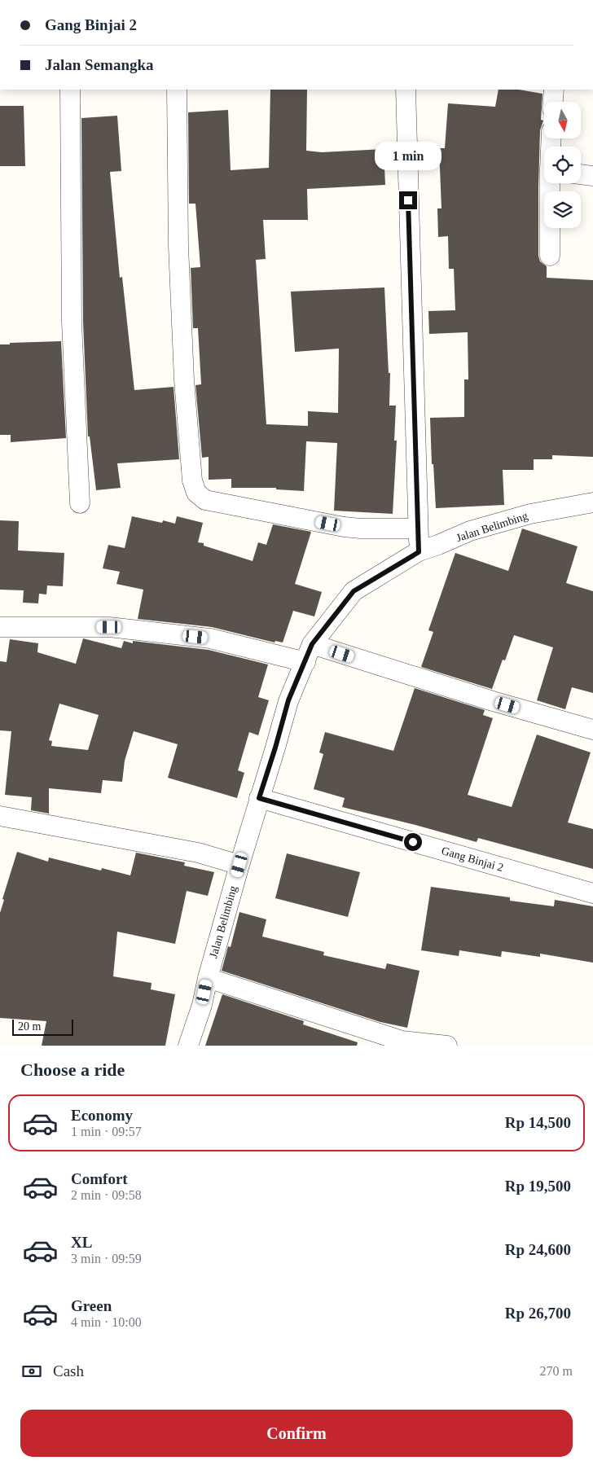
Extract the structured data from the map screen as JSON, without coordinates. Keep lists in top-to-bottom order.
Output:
{
  "streets": {
    "street": ["Jalan Belimbing", "Gang Binjai 2"]
  },
  "crossings": [
    ["Jalan Belimbing", "Gang Binjai 2"]
  ],
  "scale_bar": "20 m",
  "north": "bottom",
  "page": {
    "banner": ["Gang Binjai 2", "Jalan Semangka"],
    "bubble": "1 min",
    "scale": "20 m",
    "heading": "Choose a ride",
    "list": [
      {
        "name": "Economy",
        "note": "1 min · 09:57",
        "value": "Rp 14,500"
      },
      {
        "name": "Comfort",
        "note": "2 min · 09:58",
        "value": "Rp 19,500"
      },
      {
        "name": "XL",
        "note": "3 min · 09:59",
        "value": "Rp 24,600"
      },
      {
        "name": "Green",
        "note": "4 min · 10:00",
        "value": "Rp 26,700"
      }
    ],
    "pay": ["Cash", "270 m"],
    "buttons": "Confirm"
  }
}
